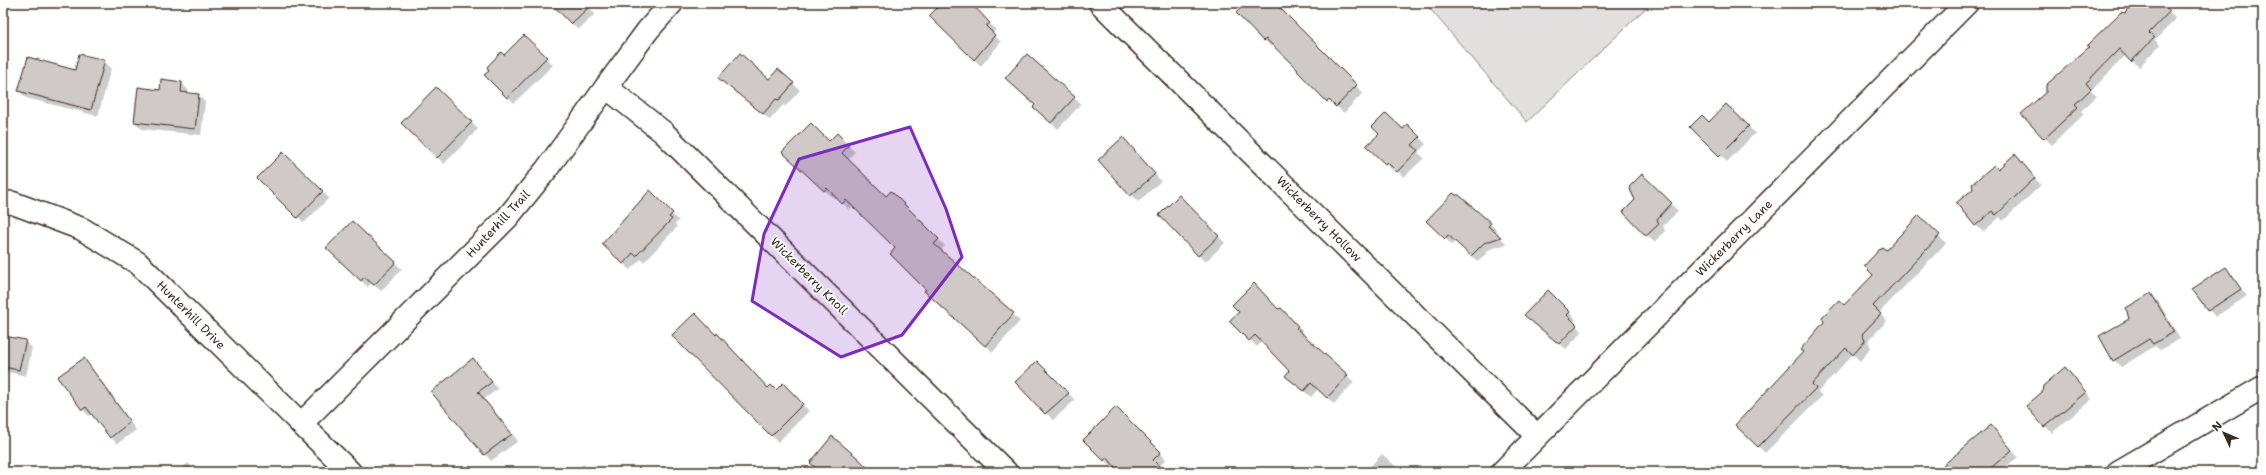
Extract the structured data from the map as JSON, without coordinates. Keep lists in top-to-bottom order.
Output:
{
  "streets": {
    "street": [
      "Wickerberry Hollow",
      "Hunterhill Trail",
      "Wickerberry Lane",
      "Wickerberry Knoll",
      "Hunterhill Drive"
    ]
  },
  "crossings": [
    ["Wickerberry Hollow", "Wickerberry Lane"],
    ["Hunterhill Trail", "Wickerberry Knoll"],
    ["Hunterhill Trail", "Hunterhill Drive"]
  ],
  "north": "top left"
}
